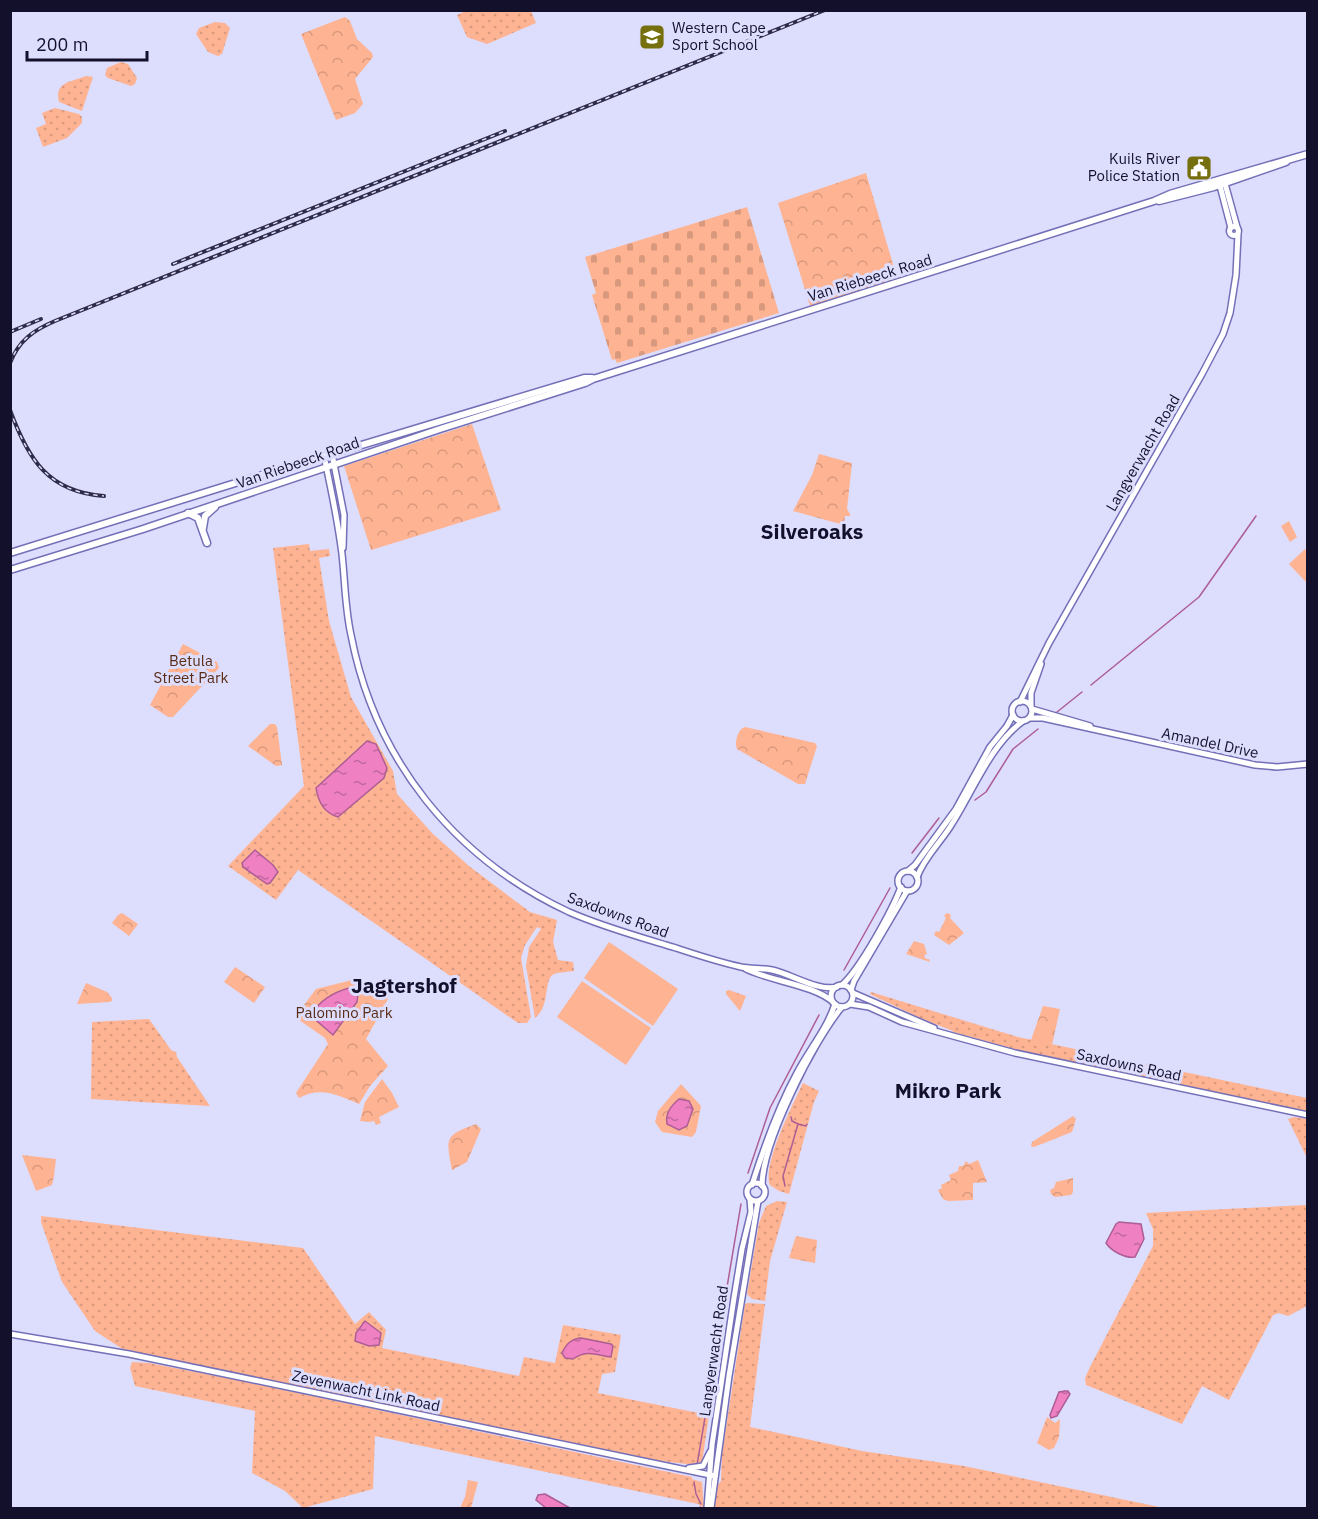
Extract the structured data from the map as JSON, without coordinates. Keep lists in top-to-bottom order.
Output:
{
  "streets": {
    "main road": ["Van Riebeeck Road"],
    "street": [
      "Langverwacht Road",
      "Amandel Drive",
      "Saxdowns Road",
      "Zevenwacht Link Road"
    ]
  },
  "crossings": [
    ["Van Riebeeck Road", "Langverwacht Road"],
    ["Van Riebeeck Road", "Saxdowns Road"],
    ["Langverwacht Road", "Amandel Drive"],
    ["Langverwacht Road", "Zevenwacht Link Road"]
  ],
  "districts": ["Silveroaks", "Jagtershof", "Mikro Park"],
  "parks": ["Betula Street Park", "Palomino Park"],
  "places": {
    "school or university": ["Western Cape Sport School"],
    "public building": ["Kuils River Police Station"]
  },
  "scale_bar": "200 m"
}
